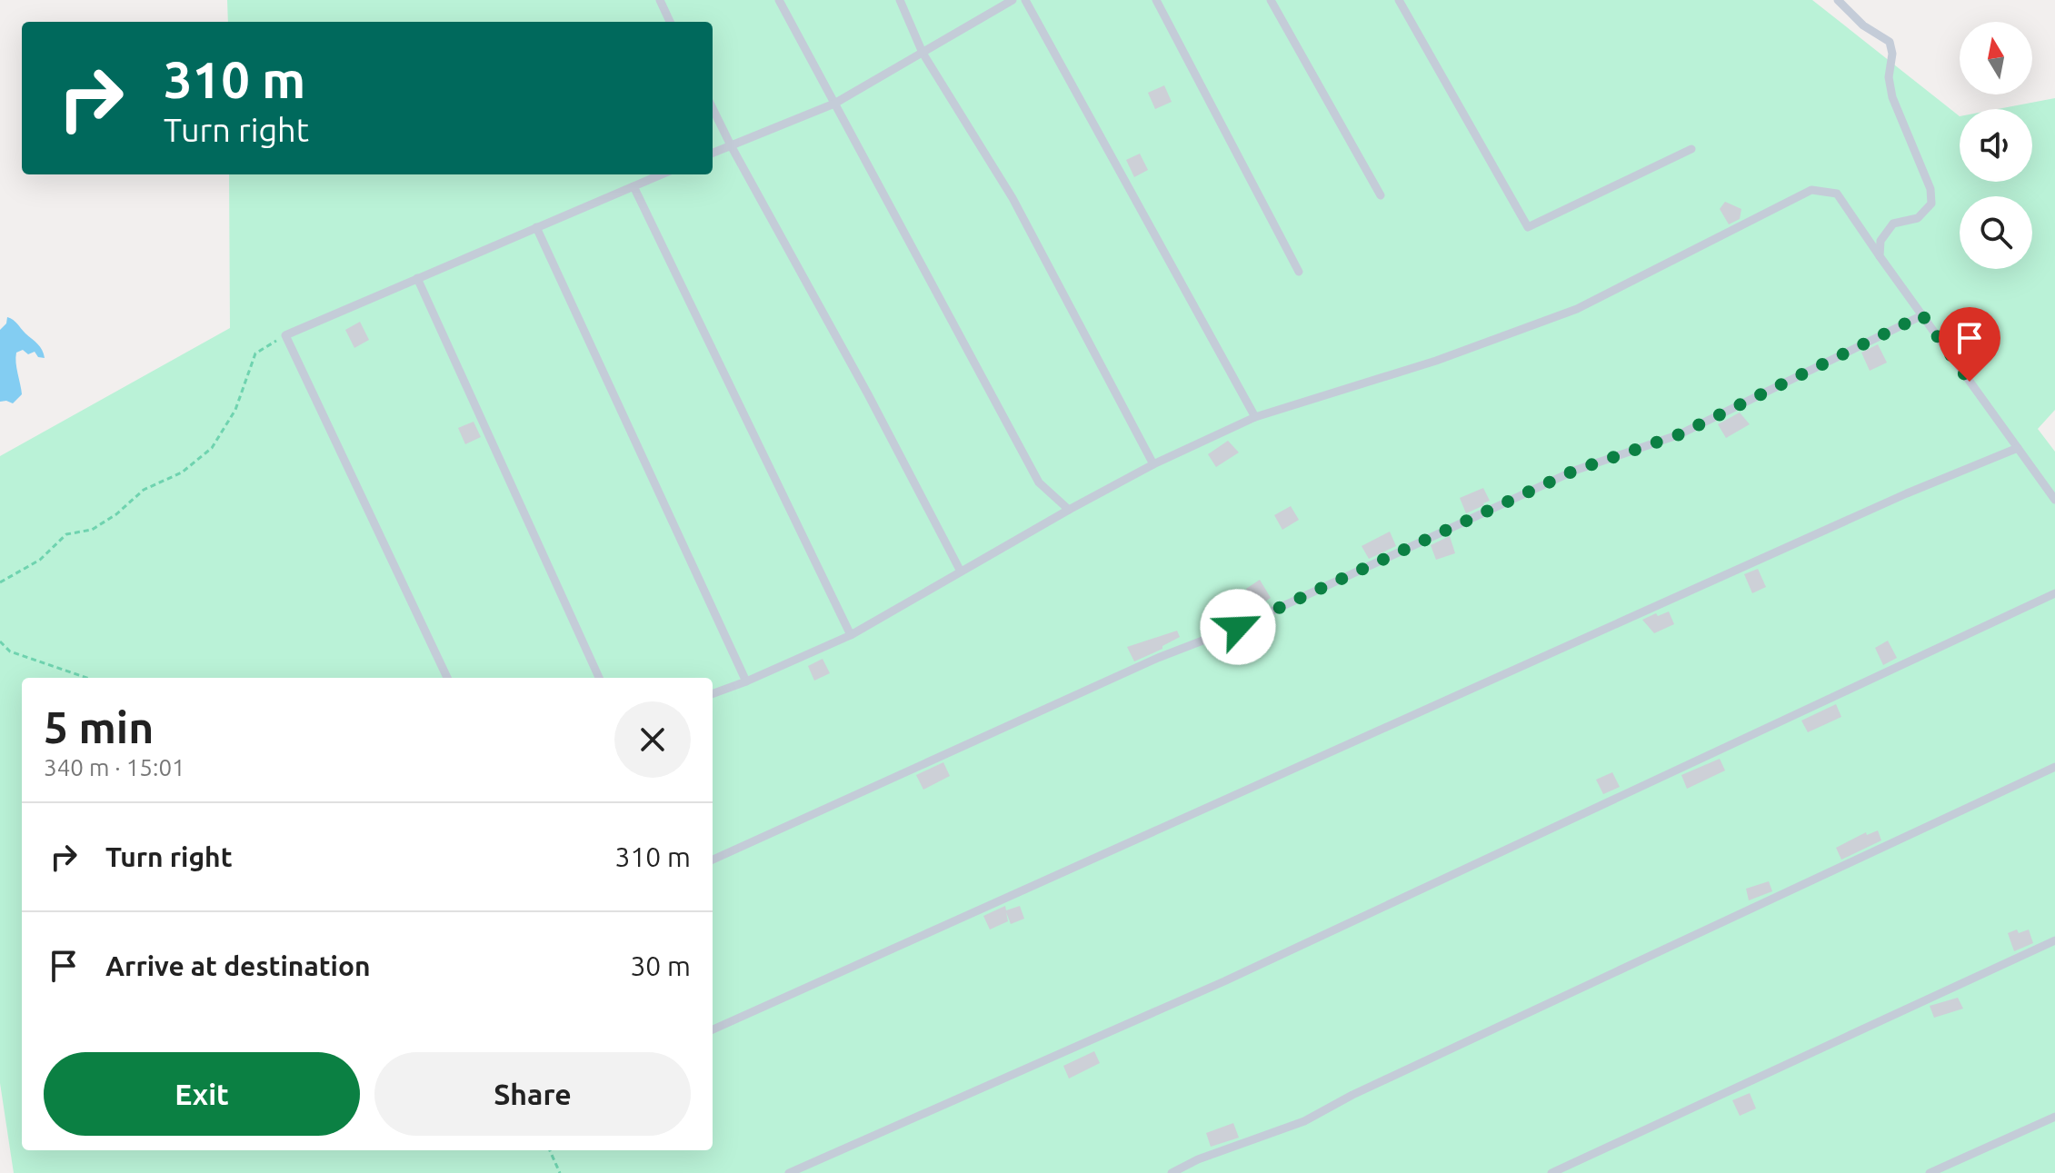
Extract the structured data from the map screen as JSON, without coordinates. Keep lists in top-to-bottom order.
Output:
{
  "north": "top",
  "page": {
    "turn": ["310 m", "Turn right"],
    "heading": ["5 min", "340 m · 15:01"],
    "list": [
      {
        "name": "Turn right",
        "value": "310 m"
      },
      {
        "name": "Arrive at destination",
        "value": "30 m"
      }
    ],
    "buttons": ["Exit", "Share"]
  }
}
